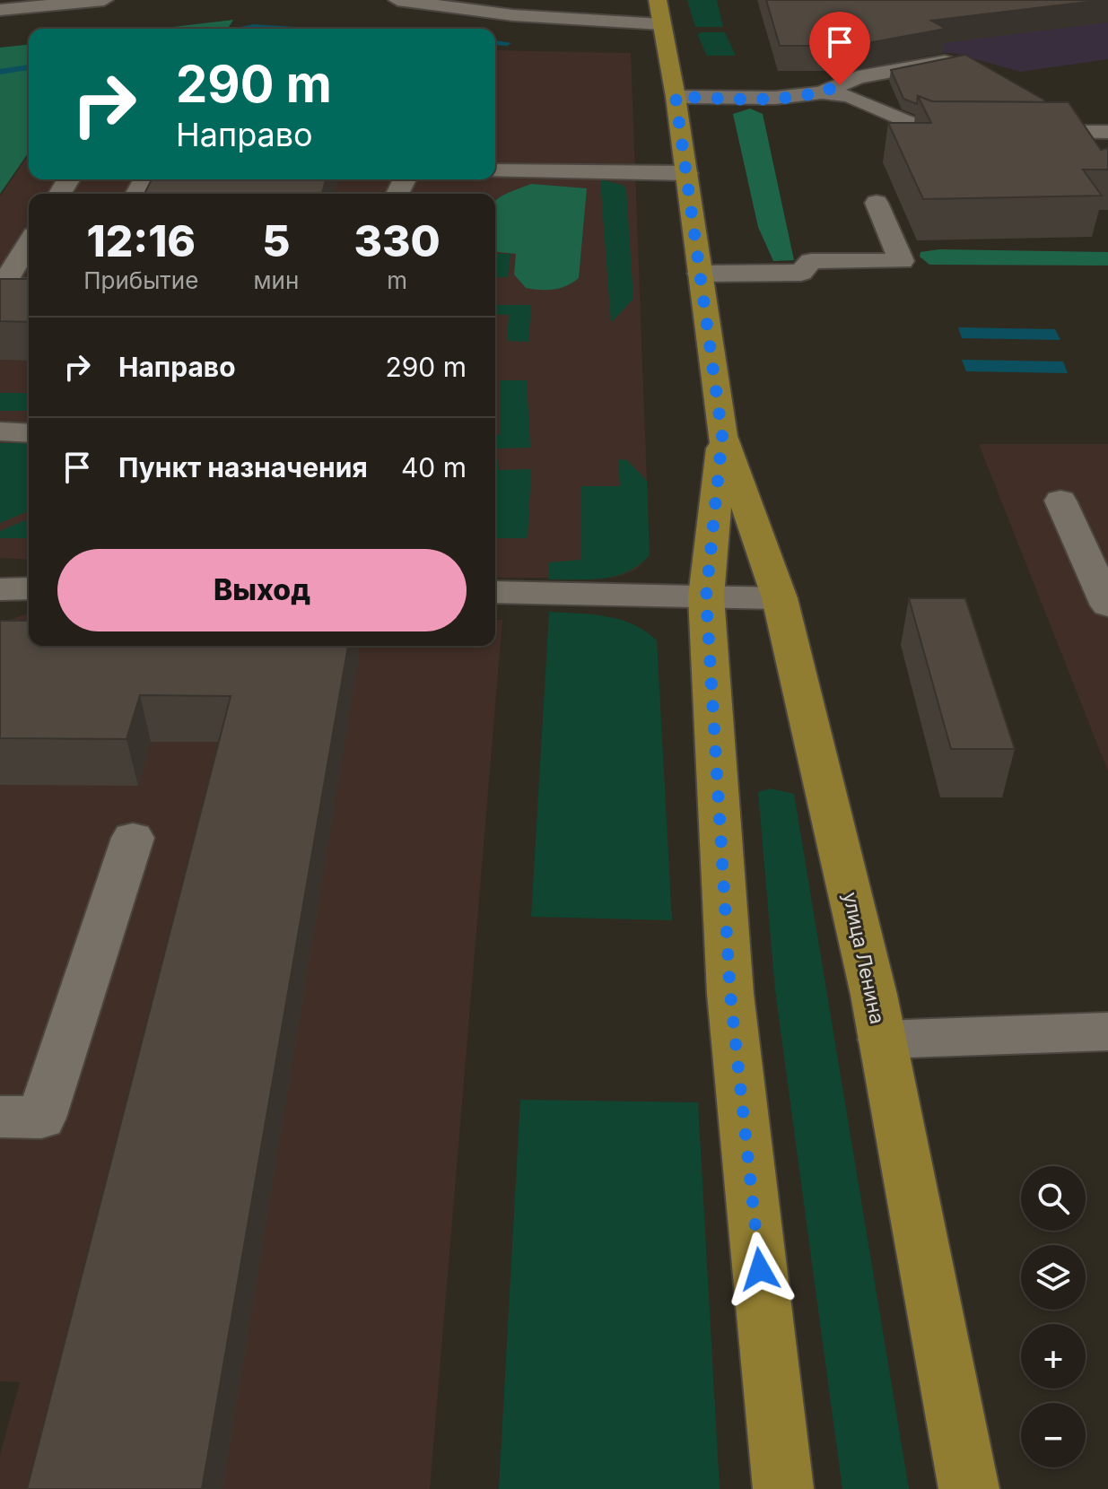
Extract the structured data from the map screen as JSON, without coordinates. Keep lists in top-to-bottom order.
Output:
{
  "streets": {
    "main road": ["улица Ленина"]
  },
  "page": {
    "turn": ["290 m", "Направо"],
    "eta": [
      "12:16",
      "Прибытие",
      "5",
      "мин",
      "330",
      "m"
    ],
    "list": [
      {
        "name": "Направо",
        "value": "290 m"
      },
      {
        "name": "Пункт назначения",
        "value": "40 m"
      }
    ],
    "buttons": "Выход",
    "map_buttons": ["+", "−"]
  }
}
